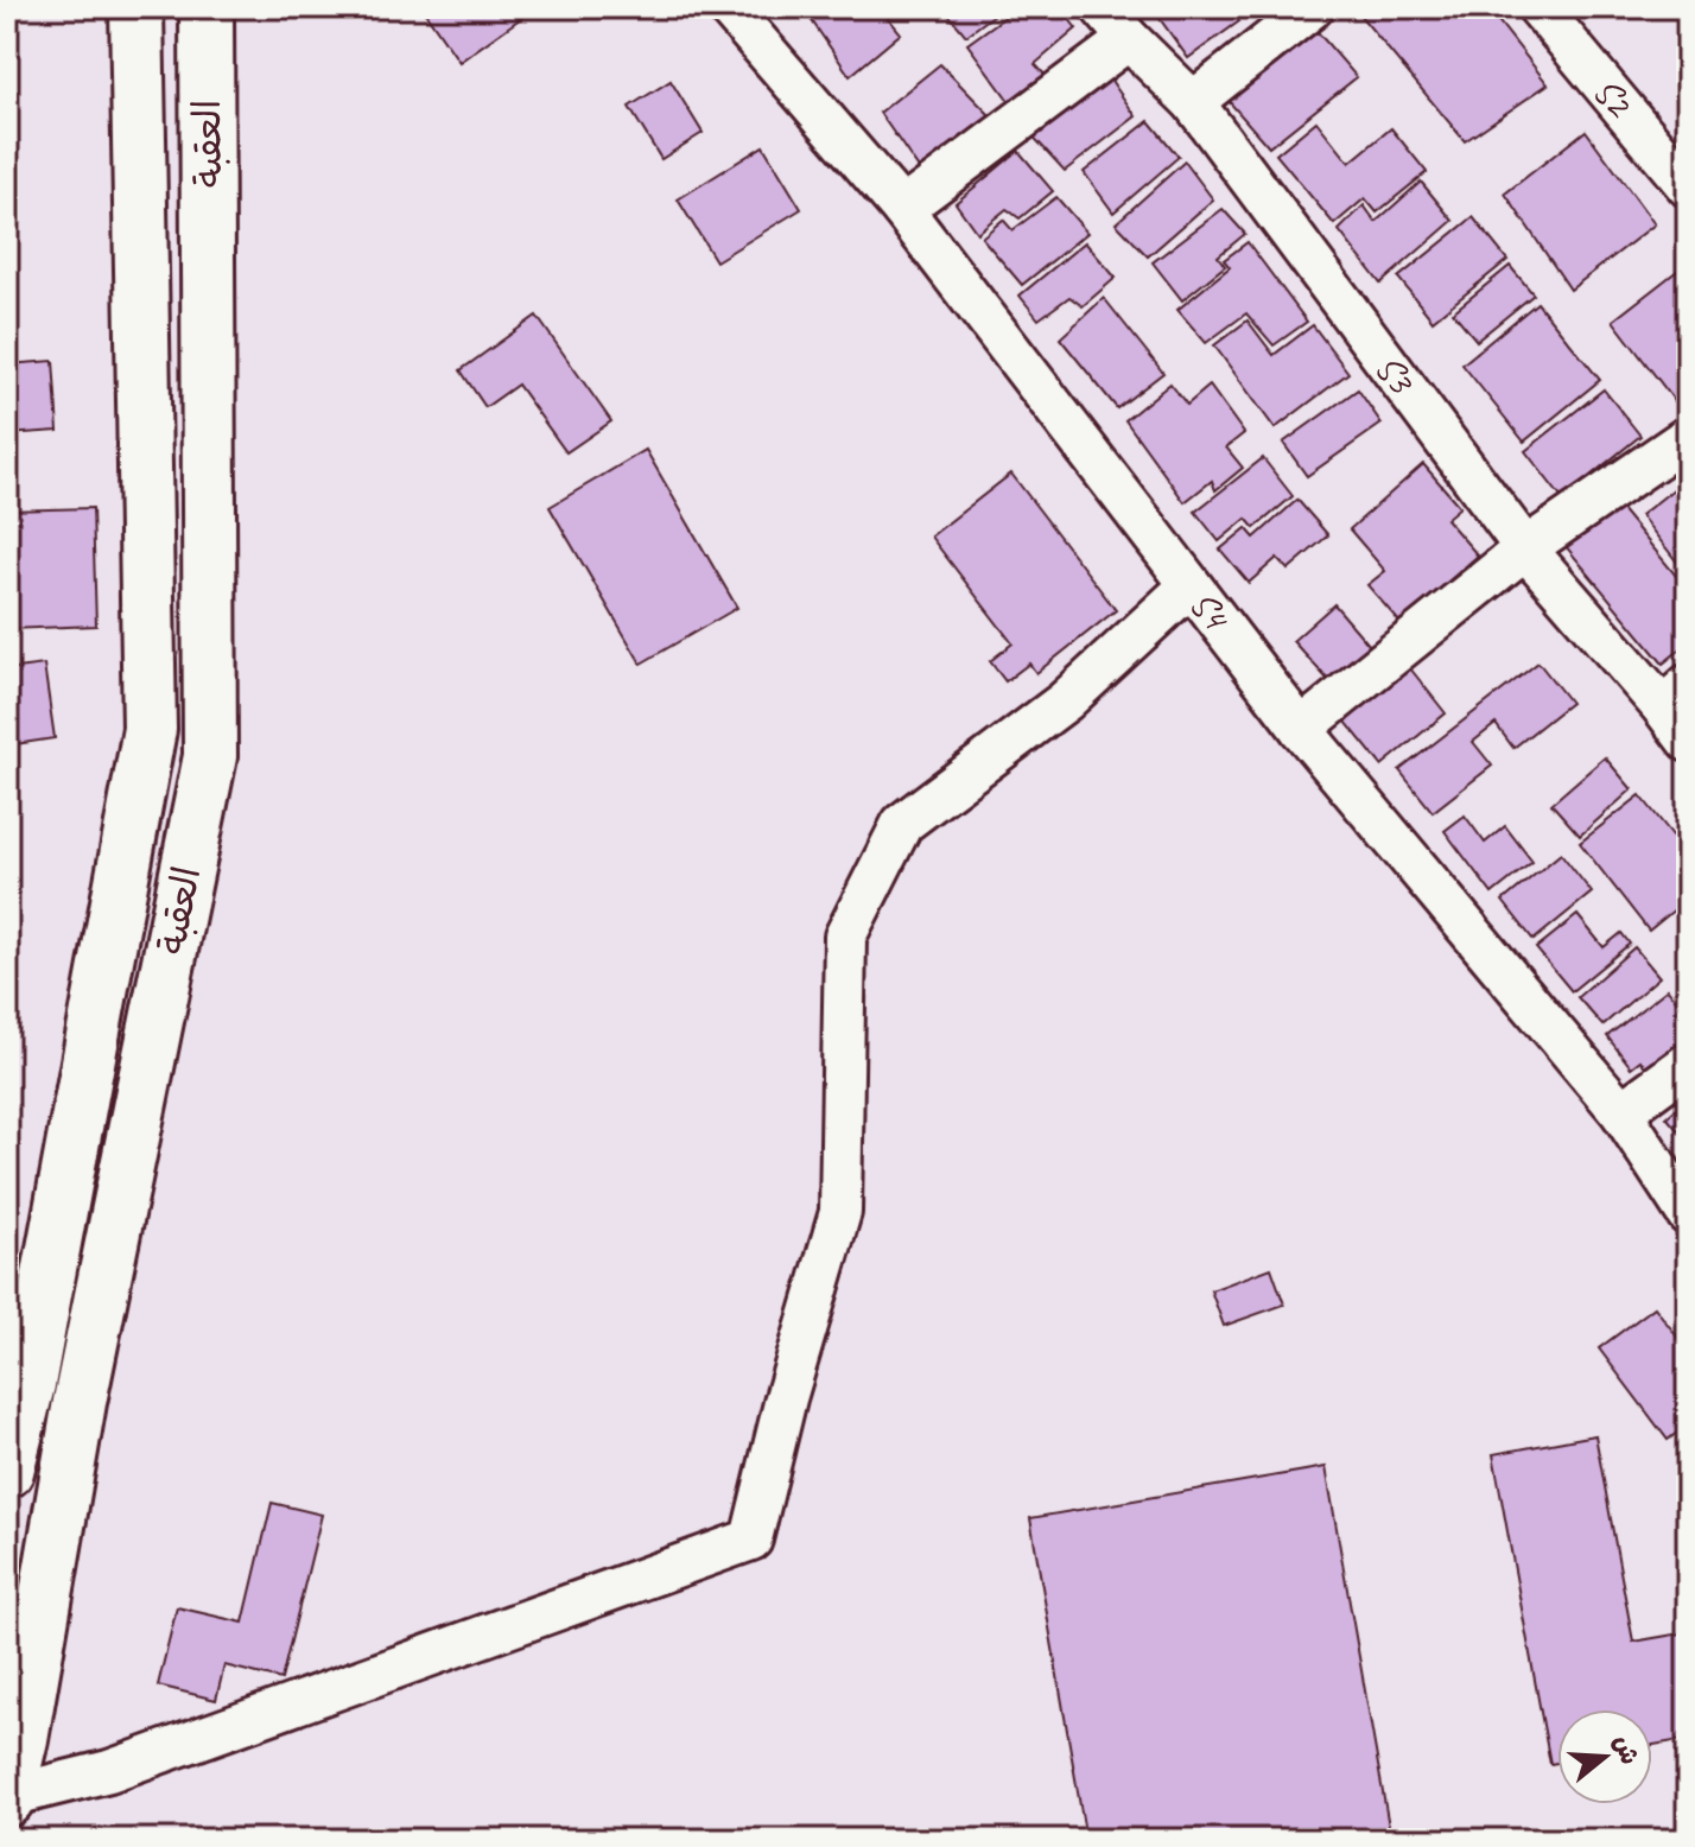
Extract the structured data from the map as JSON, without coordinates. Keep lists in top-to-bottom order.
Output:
{
  "streets": {
    "main road": ["العقبة"],
    "street": ["S2", "S3", "S4"]
  },
  "north": "right"
}
